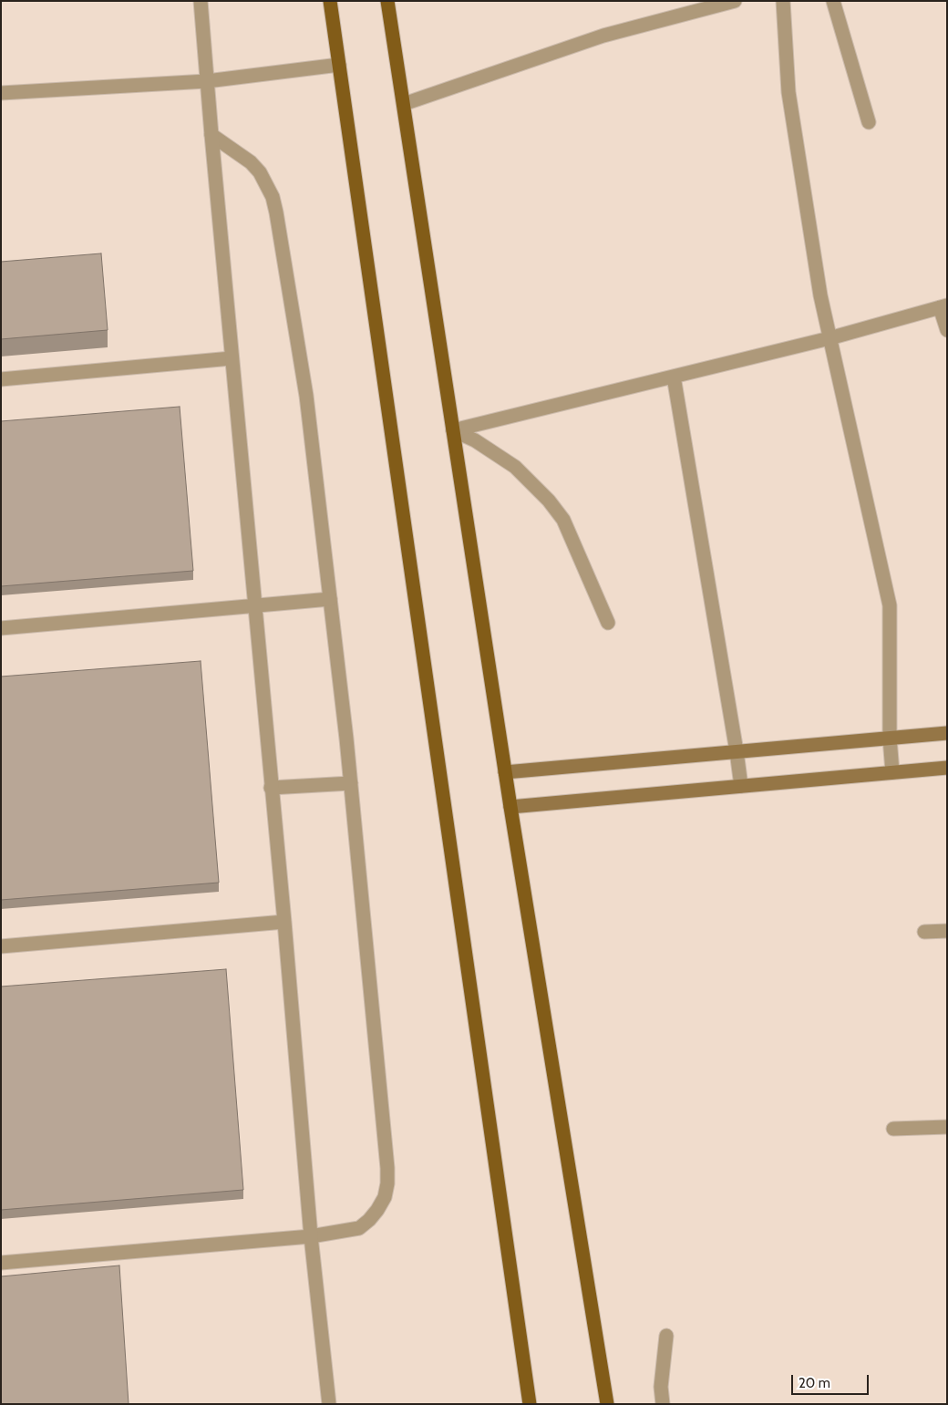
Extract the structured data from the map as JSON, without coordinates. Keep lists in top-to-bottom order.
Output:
{
  "scale_bar": "20 m"
}
